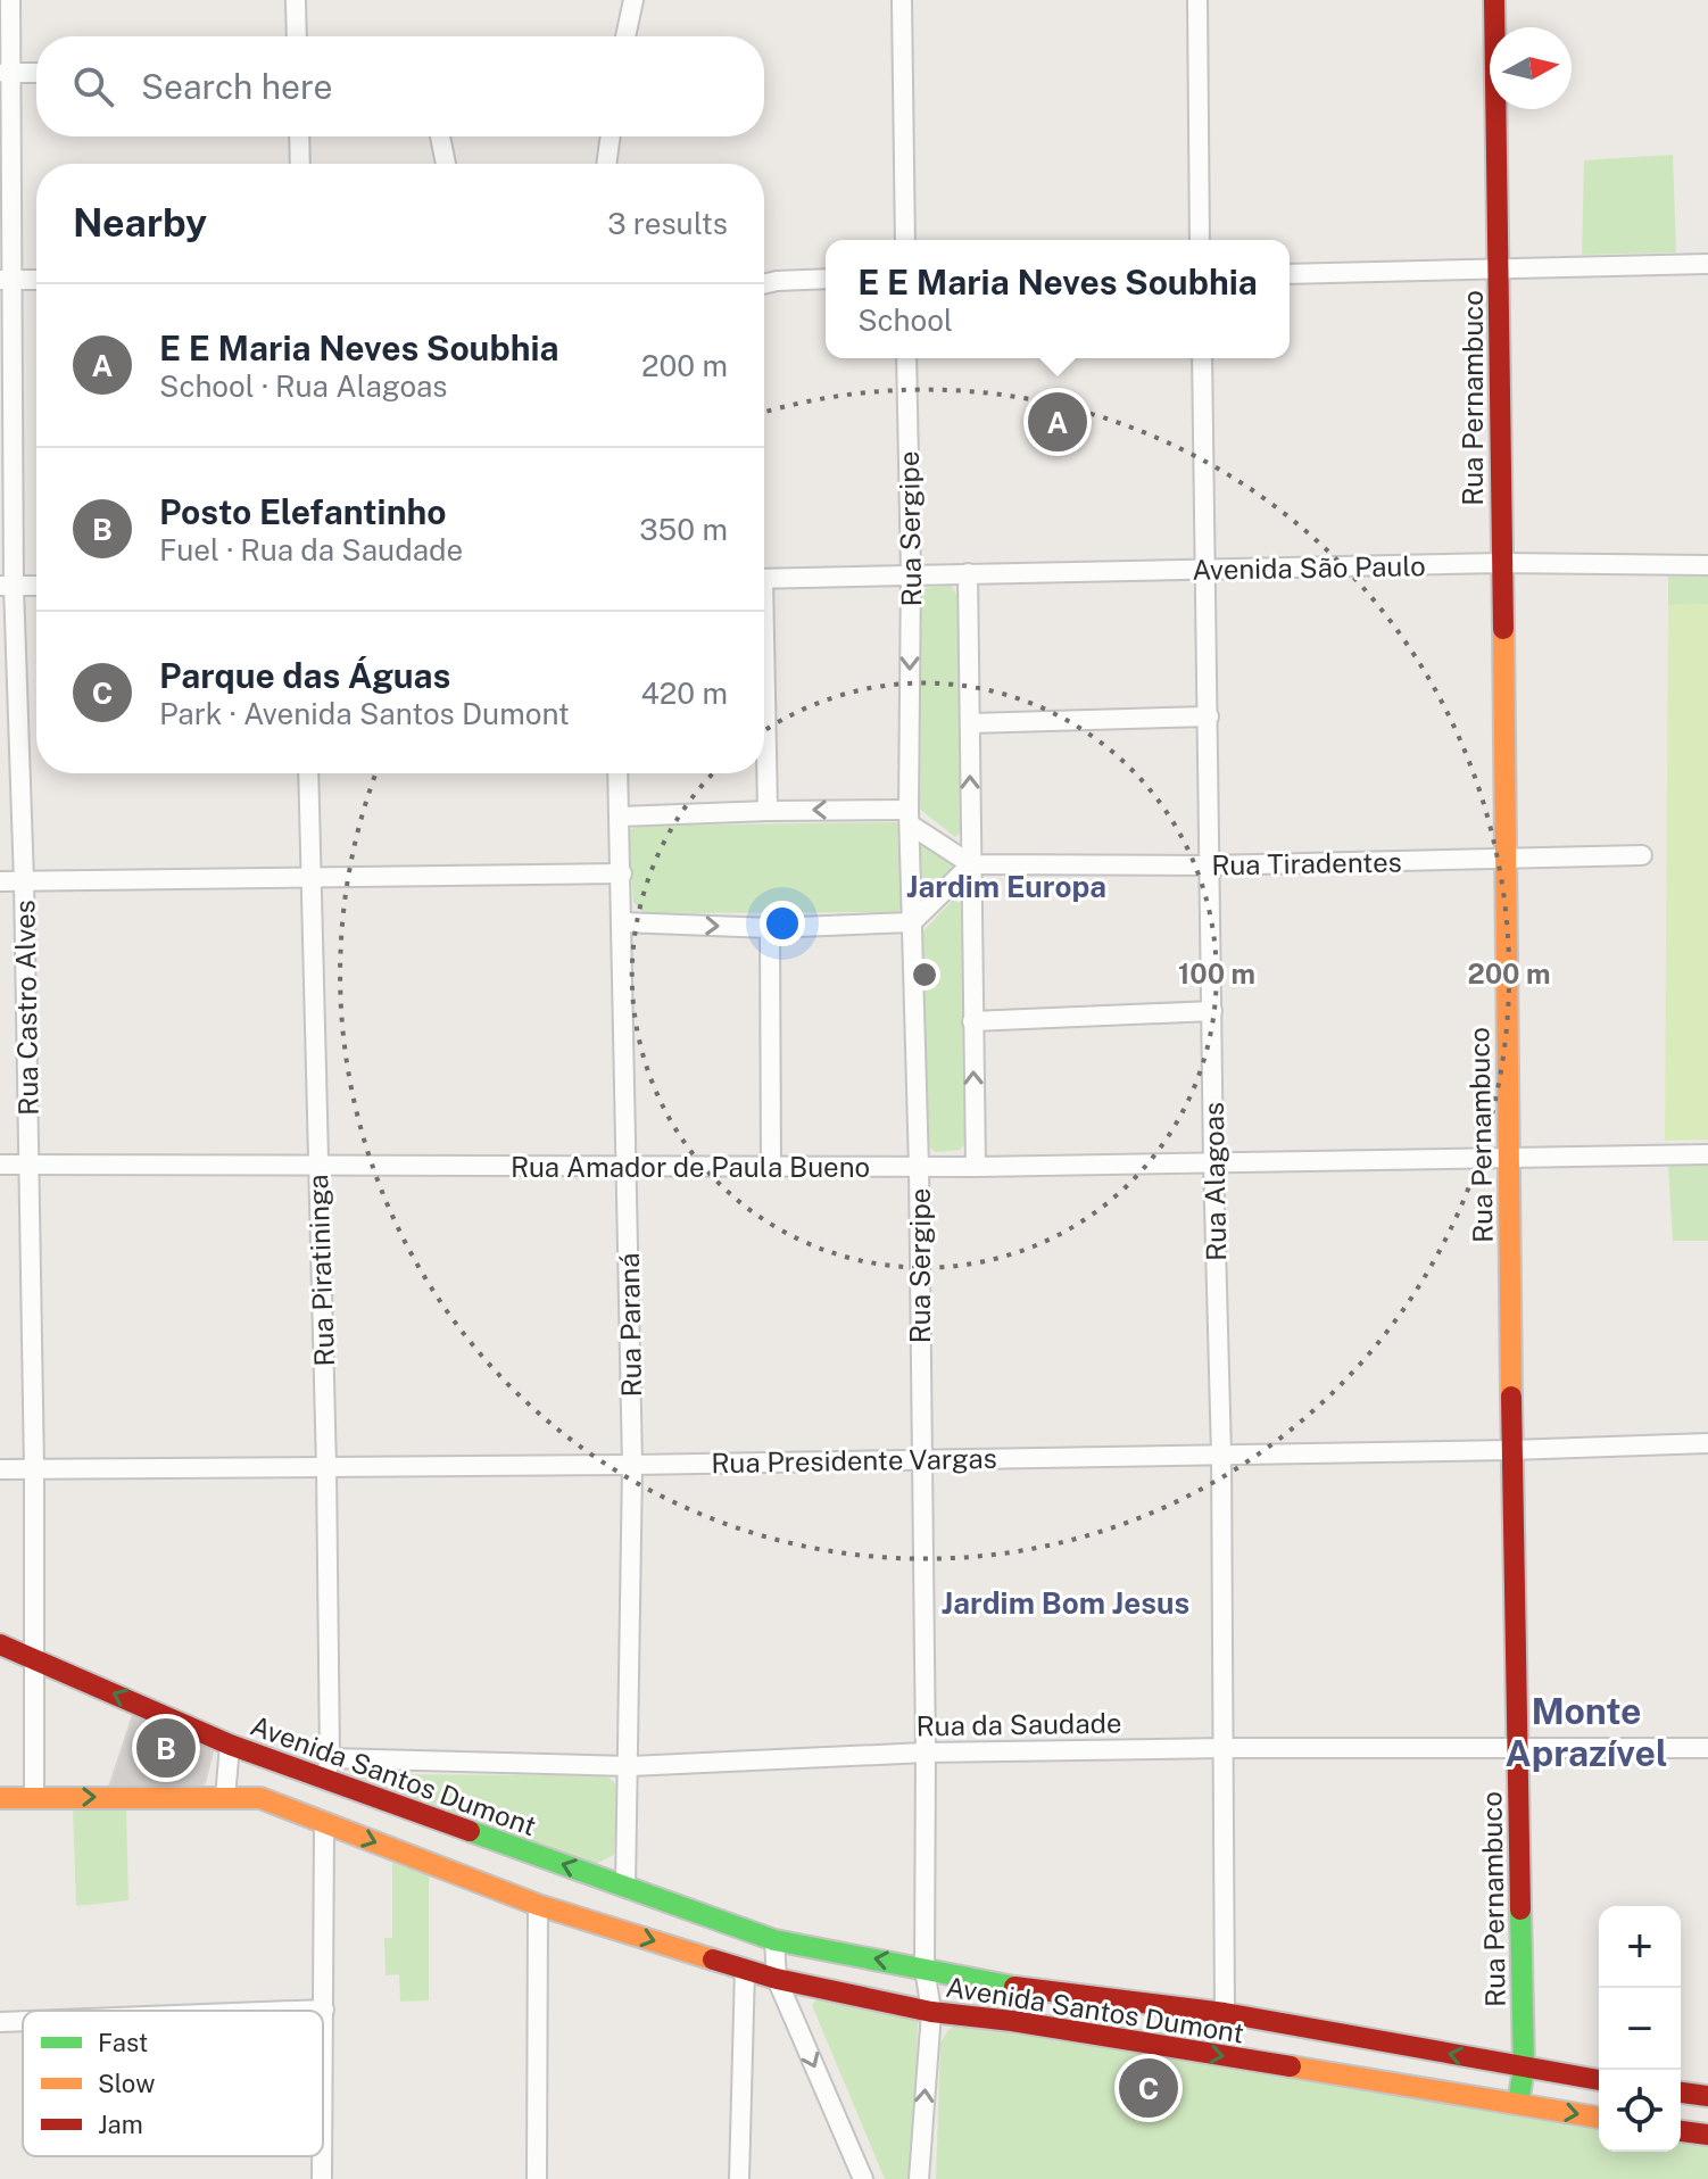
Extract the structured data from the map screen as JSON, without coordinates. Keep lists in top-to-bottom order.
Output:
{
  "streets": {
    "street": [
      "Rua Pernambuco",
      "Rua Sergipe",
      "Avenida São Paulo",
      "Rua Tiradentes",
      "Rua Castro Alves",
      "Rua Amador de Paula Bueno",
      "Rua Alagoas",
      "Rua Piratininga",
      "Rua Paraná",
      "Rua Presidente Vargas",
      "Rua da Saudade",
      "Avenida Santos Dumont"
    ]
  },
  "crossings": [
    ["Rua Pernambuco", "Avenida São Paulo"],
    ["Rua Pernambuco", "Rua Tiradentes"],
    ["Rua Pernambuco", "Rua Amador de Paula Bueno"],
    ["Rua Pernambuco", "Rua Presidente Vargas"],
    ["Rua Pernambuco", "Rua da Saudade"],
    ["Rua Pernambuco", "Avenida Santos Dumont"],
    ["Rua Sergipe", "Avenida São Paulo"],
    ["Rua Sergipe", "Rua Tiradentes"],
    ["Rua Sergipe", "Rua Amador de Paula Bueno"],
    ["Rua Sergipe", "Rua Presidente Vargas"],
    ["Rua Sergipe", "Rua da Saudade"],
    ["Rua Sergipe", "Avenida Santos Dumont"],
    ["Avenida São Paulo", "Rua Alagoas"],
    ["Rua Tiradentes", "Rua Alagoas"],
    ["Rua Castro Alves", "Rua Amador de Paula Bueno"],
    ["Rua Castro Alves", "Rua Presidente Vargas"],
    ["Rua Amador de Paula Bueno", "Rua Alagoas"],
    ["Rua Amador de Paula Bueno", "Rua Piratininga"],
    ["Rua Amador de Paula Bueno", "Rua Paraná"],
    ["Rua Alagoas", "Rua Presidente Vargas"],
    ["Rua Alagoas", "Rua da Saudade"],
    ["Rua Alagoas", "Avenida Santos Dumont"],
    ["Rua Piratininga", "Rua Presidente Vargas"],
    ["Rua Piratininga", "Rua da Saudade"],
    ["Rua Piratininga", "Avenida Santos Dumont"],
    ["Rua Paraná", "Rua Presidente Vargas"],
    ["Rua Paraná", "Rua da Saudade"],
    ["Rua Paraná", "Avenida Santos Dumont"],
    ["Rua da Saudade", "Avenida Santos Dumont"]
  ],
  "districts": ["Jardim Europa", "Jardim Bom Jesus", "Monte Aprazível"],
  "legend": ["Fast", "Slow", "Jam"],
  "north": "right",
  "page": {
    "search": "Search here",
    "heading": ["Nearby", "3 results"],
    "popup": ["E E Maria Neves Soubhia", "School"],
    "list": [
      {
        "mark": "A",
        "name": "E E Maria Neves Soubhia",
        "note": "School · Rua Alagoas",
        "value": "200 m"
      },
      {
        "mark": "B",
        "name": "Posto Elefantinho",
        "note": "Fuel · Rua da Saudade",
        "value": "350 m"
      },
      {
        "mark": "C",
        "name": "Parque das Águas",
        "note": "Park · Avenida Santos Dumont",
        "value": "420 m"
      }
    ],
    "pins": ["A", "B", "C"],
    "map_buttons": ["+", "−"]
  },
  "rings": ["100 m", "200 m"]
}
